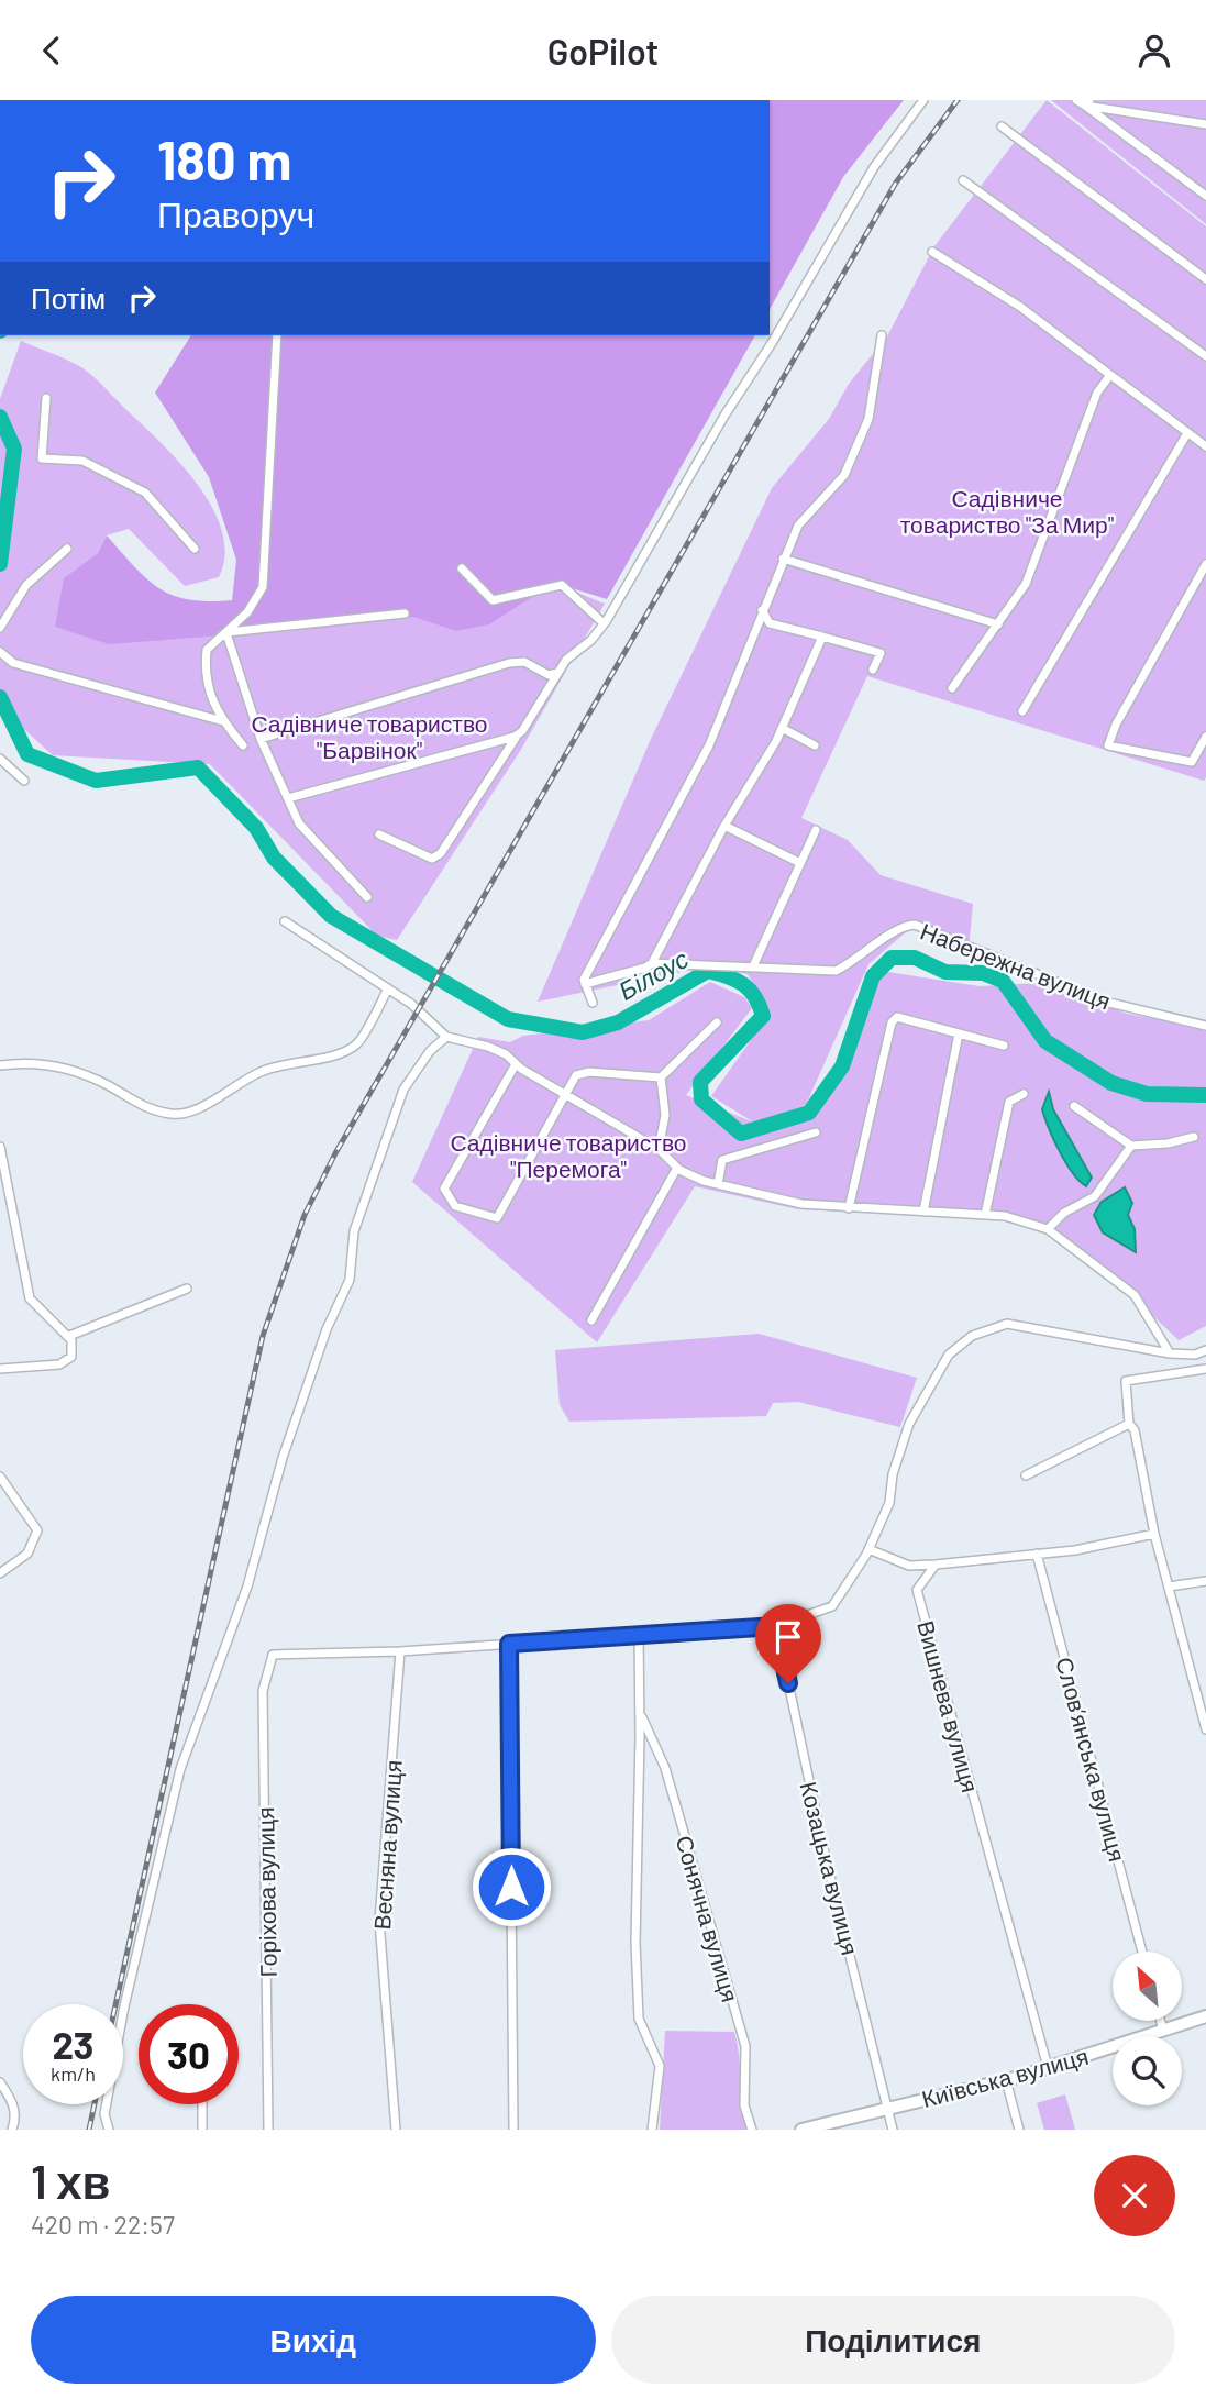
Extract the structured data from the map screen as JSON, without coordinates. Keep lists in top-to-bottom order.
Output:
{
  "streets": {
    "main road": ["Київська вулиця"],
    "street": [
      "Набережна вулиця",
      "Вишнева вулиця",
      "Словʼянська вулиця",
      "Весняна вулиця",
      "Козацька вулиця",
      "Горіхова вулиця",
      "Сонячна вулиця"
    ]
  },
  "crossings": [
    ["Вишнева вулиця", "Київська вулиця"],
    ["Весняна вулиця", "Горіхова вулиця"],
    ["Козацька вулиця", "Київська вулиця"]
  ],
  "water": ["Білоус"],
  "parks": ["Садівниче товариство \"За Мир\"", "Садівниче товариство \"Барвінок\"", "Садівниче товариство \"Перемога\""],
  "north": "top left",
  "page": {
    "header": "GoPilot",
    "turn": ["180 m", "Праворуч"],
    "then": "Потім",
    "speed": "23 km/h",
    "limit": "30",
    "heading": ["1 хв", "420 m · 22:57"],
    "buttons": ["Вихід", "Поділитися"]
  }
}
